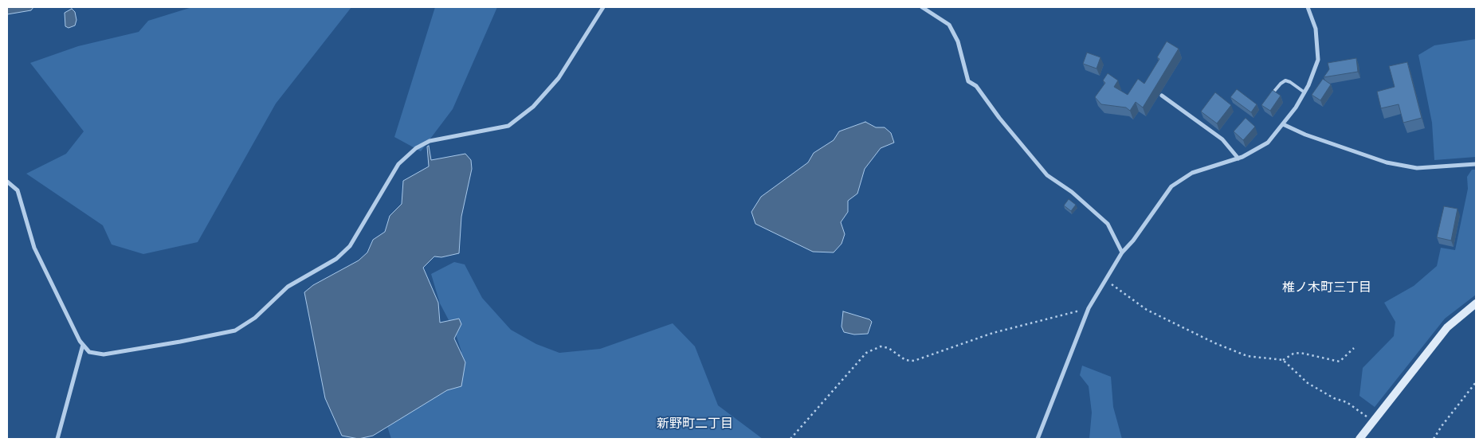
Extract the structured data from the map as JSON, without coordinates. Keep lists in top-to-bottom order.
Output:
{
  "districts": ["椎ノ木町三丁目", "新野町二丁目"]
}
